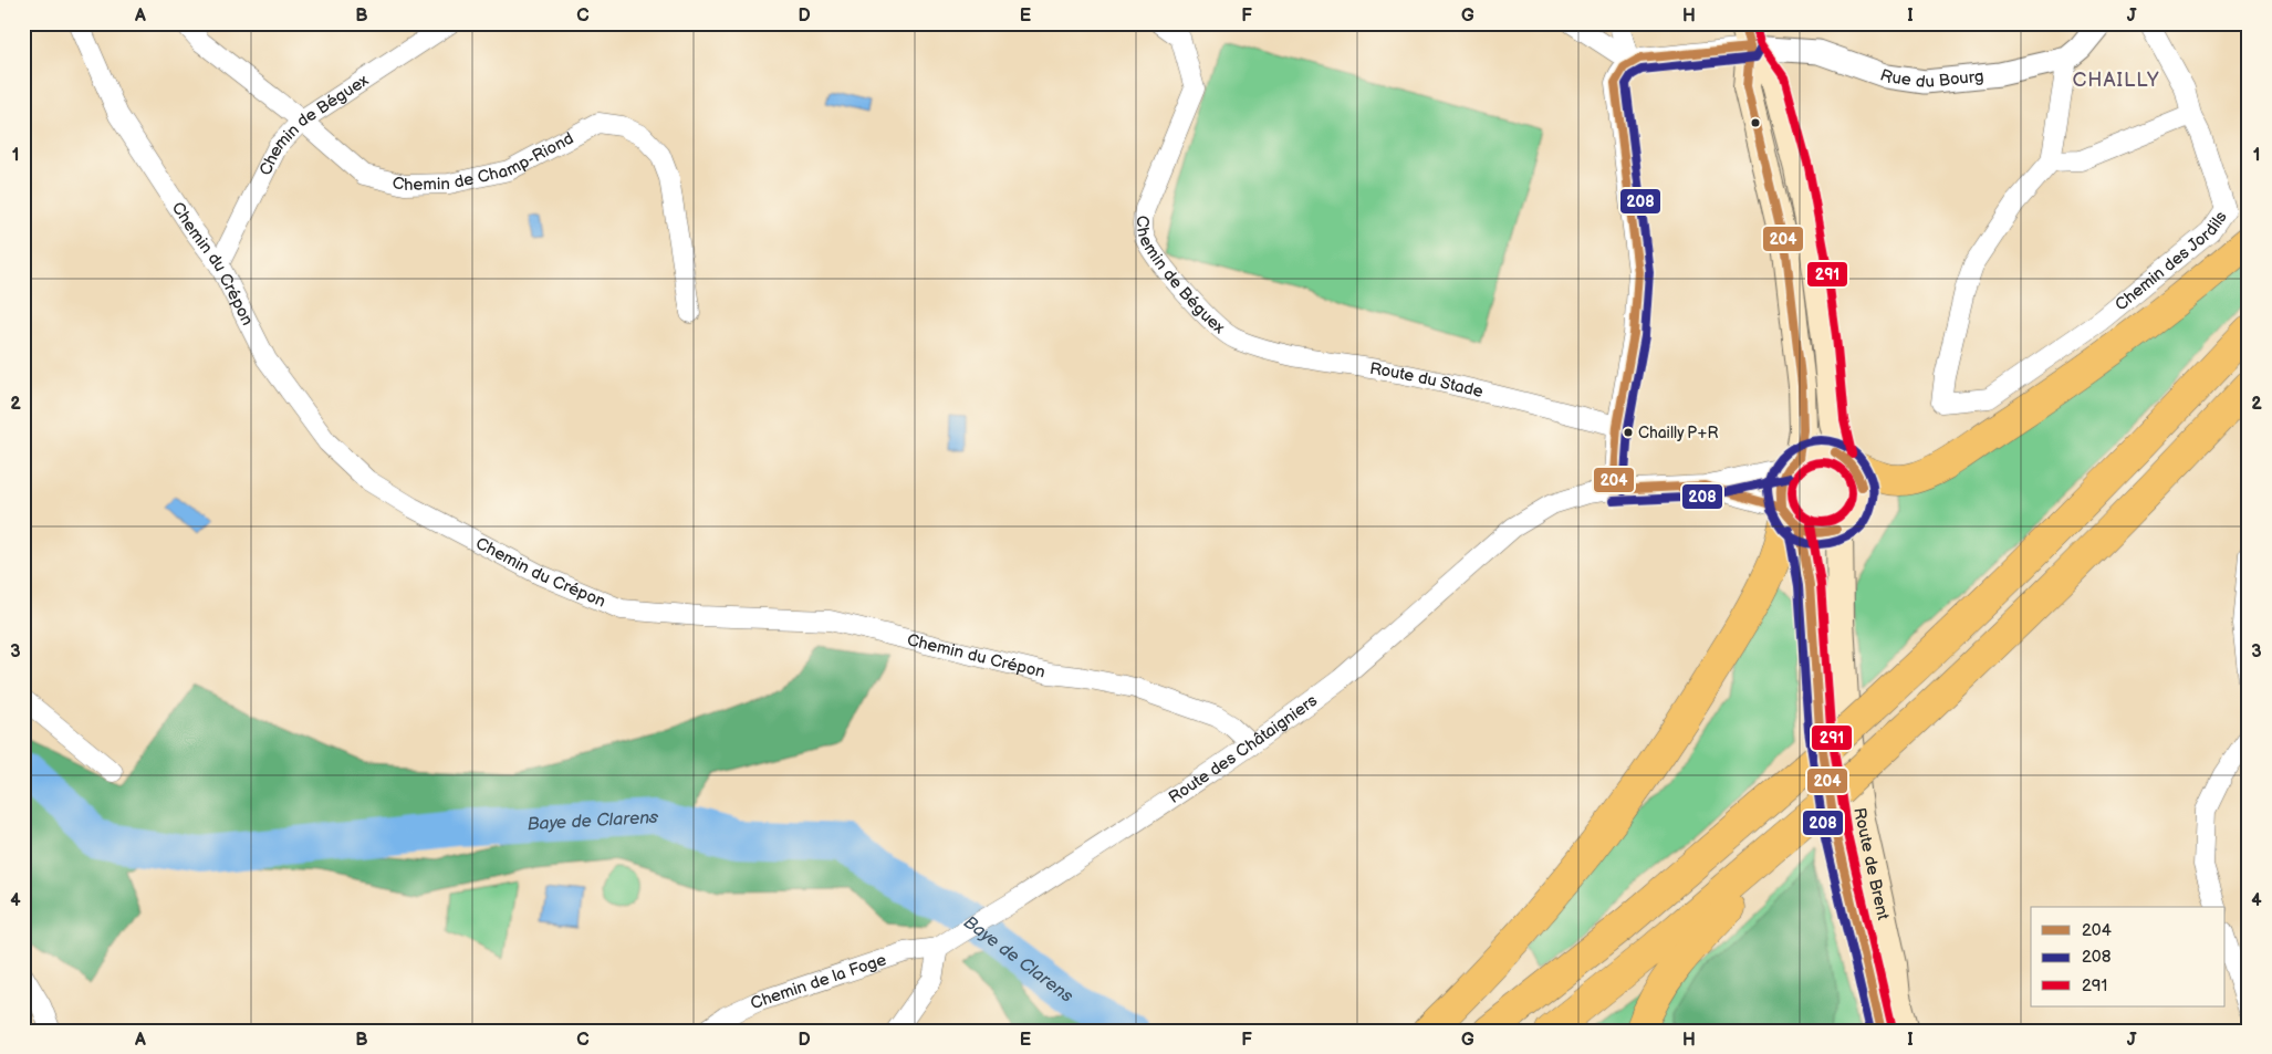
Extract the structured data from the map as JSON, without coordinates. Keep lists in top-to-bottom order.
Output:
{
  "streets": {
    "main road": ["Route de Brent"],
    "street": [
      "Rue du Bourg",
      "Chemin de Béguex",
      "Chemin de Champ-Riond",
      "Chemin des Jordils",
      "Chemin du Crépon",
      "Route du Stade",
      "Route des Châtaigniers",
      "Chemin de la Foge"
    ]
  },
  "crossings": [
    ["Chemin de Béguex", "Chemin de Champ-Riond"],
    ["Chemin de Béguex", "Chemin du Crépon"],
    ["Chemin de Béguex", "Route du Stade"],
    ["Chemin du Crépon", "Route des Châtaigniers"],
    ["Route des Châtaigniers", "Route de Brent"],
    ["Route des Châtaigniers", "Chemin de la Foge"]
  ],
  "districts": ["CHAILLY"],
  "water": ["Baye de Clarens"],
  "places": ["Chailly P+R"],
  "lines": ["transit line 204", "transit line 208", "transit line 291"],
  "legend": ["204", "208", "291"],
  "grid": {
    "columns": [
      "A",
      "B",
      "C",
      "D",
      "E",
      "F",
      "G",
      "H",
      "I",
      "J"
    ],
    "rows": [
      "1",
      "2",
      "3",
      "4"
    ]
  }
}
